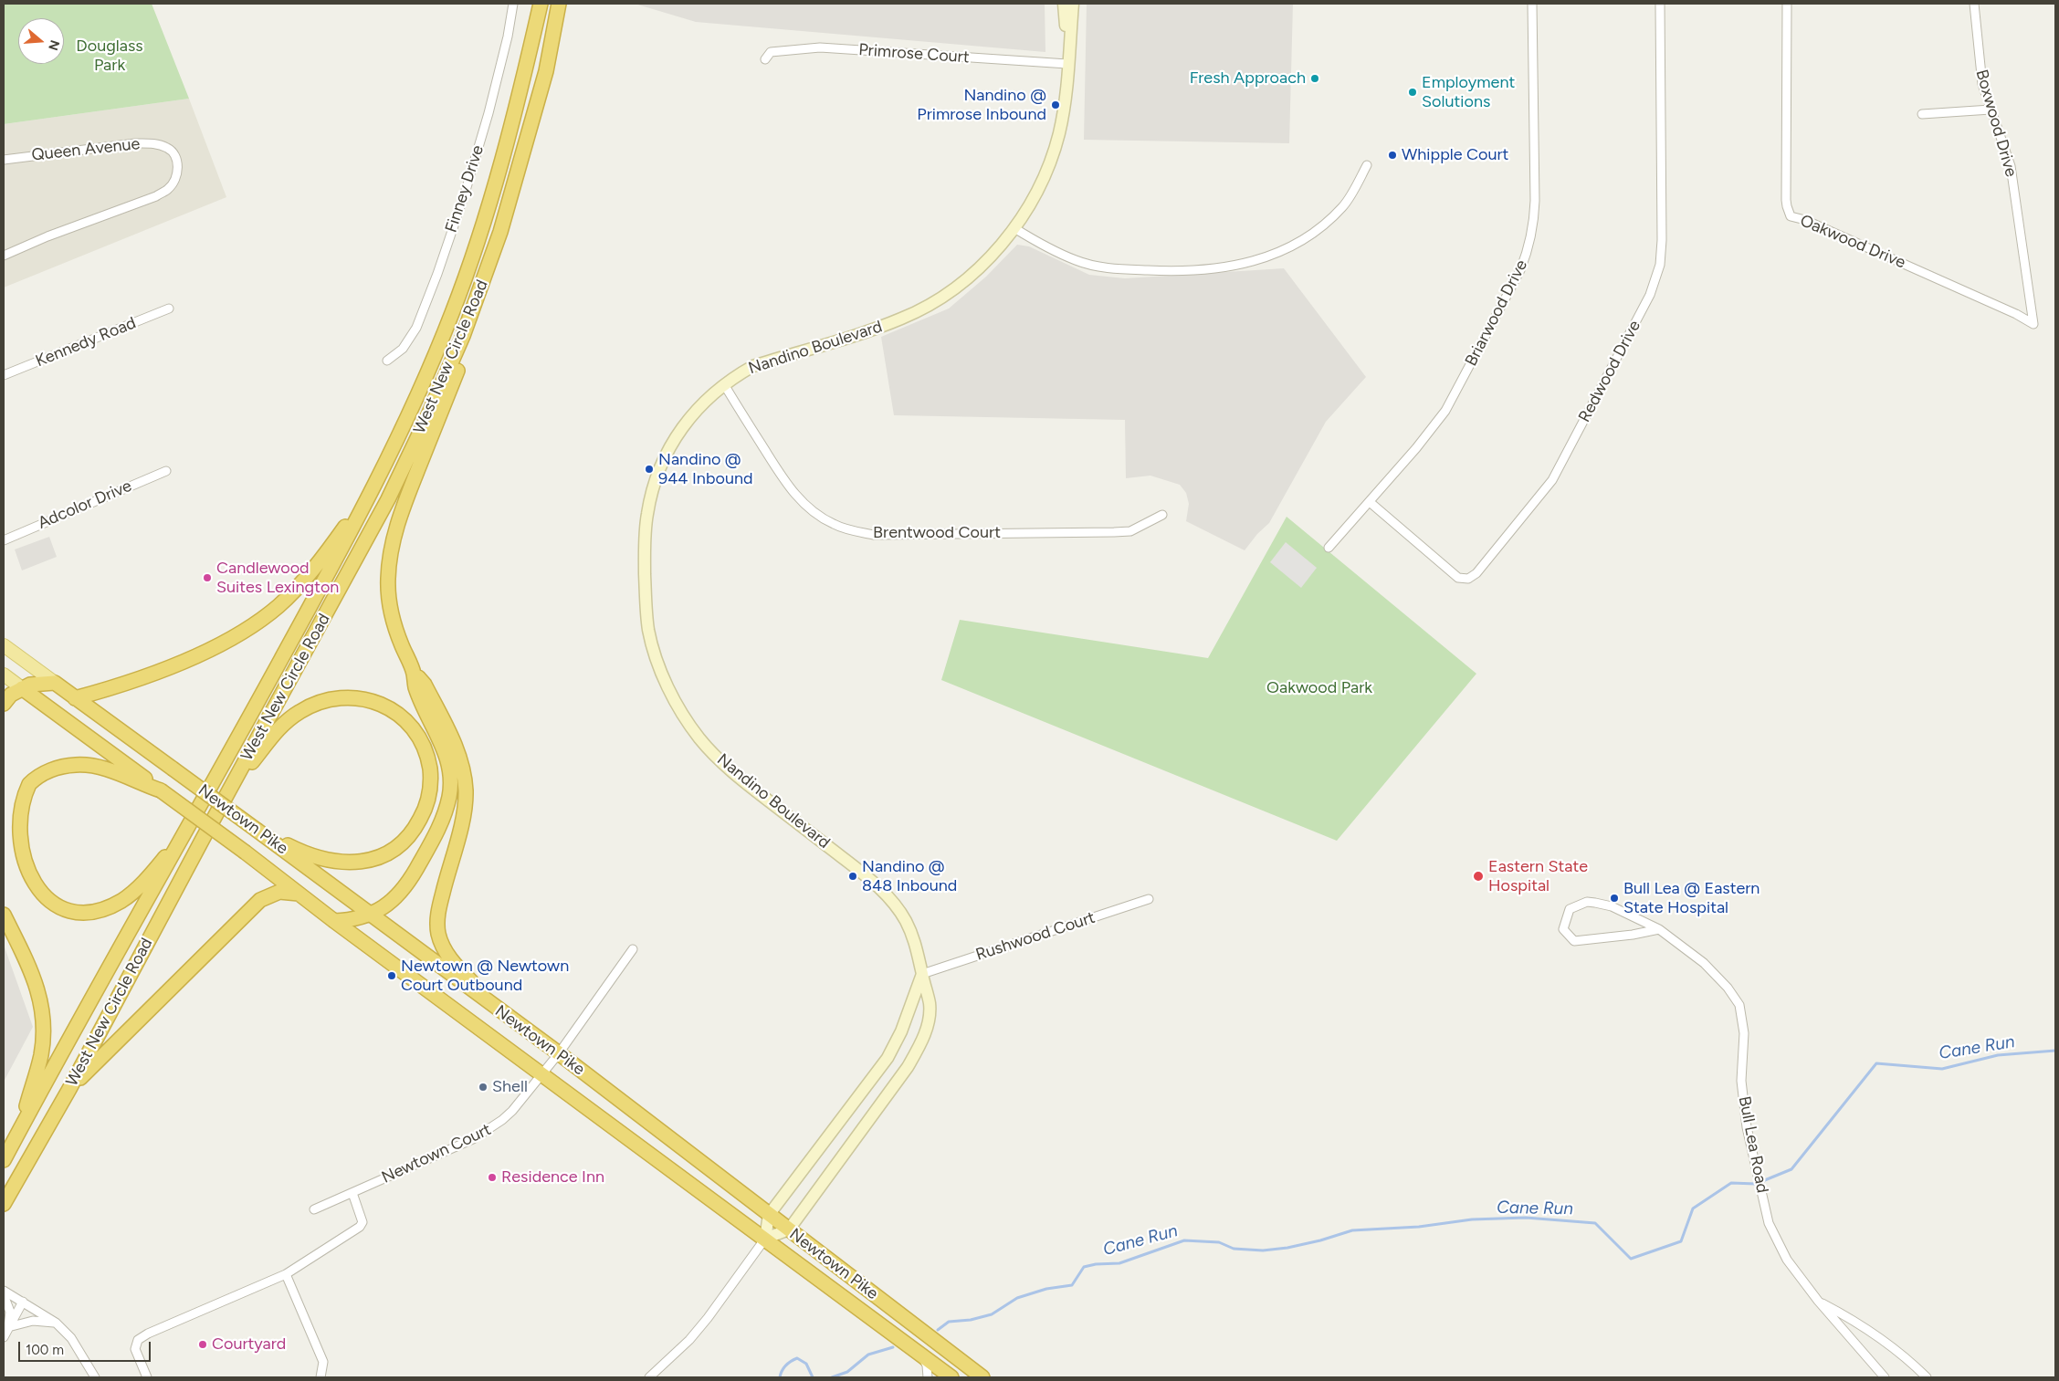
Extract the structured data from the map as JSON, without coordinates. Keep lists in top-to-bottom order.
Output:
{
  "streets": {
    "highway": ["West New Circle Road", "Newtown Pike"],
    "street": [
      "Primrose Court",
      "Boxwood Drive",
      "Queen Avenue",
      "Finney Drive",
      "Oakwood Drive",
      "Briarwood Drive",
      "Kennedy Road",
      "Nandino Boulevard",
      "Redwood Drive",
      "Adcolor Drive",
      "Brentwood Court",
      "Rushwood Court",
      "Bull Lea Road",
      "Newtown Court"
    ]
  },
  "crossings": [
    ["Primrose Court", "Nandino Boulevard"],
    ["Boxwood Drive", "Oakwood Drive"],
    ["Briarwood Drive", "Redwood Drive"],
    ["Nandino Boulevard", "Brentwood Court"],
    ["Nandino Boulevard", "Newtown Pike"],
    ["Nandino Boulevard", "Rushwood Court"],
    ["Newtown Pike", "Newtown Court"]
  ],
  "water": ["Cane Run"],
  "parks": ["Douglass Park", "Oakwood Park"],
  "places": [
    "Fresh Approach",
    "Employment Solutions",
    "Nandino @ Primrose Inbound",
    "Whipple Court",
    "Nandino @ 944 Inbound",
    "Candlewood Suites Lexington",
    "Nandino @ 848 Inbound",
    "Eastern State Hospital",
    "Bull Lea @ Eastern State Hospital",
    "Newtown @ Newtown Court Outbound",
    "Shell",
    "Residence Inn",
    "Courtyard"
  ],
  "scale_bar": "100 m",
  "north": "right"
}
